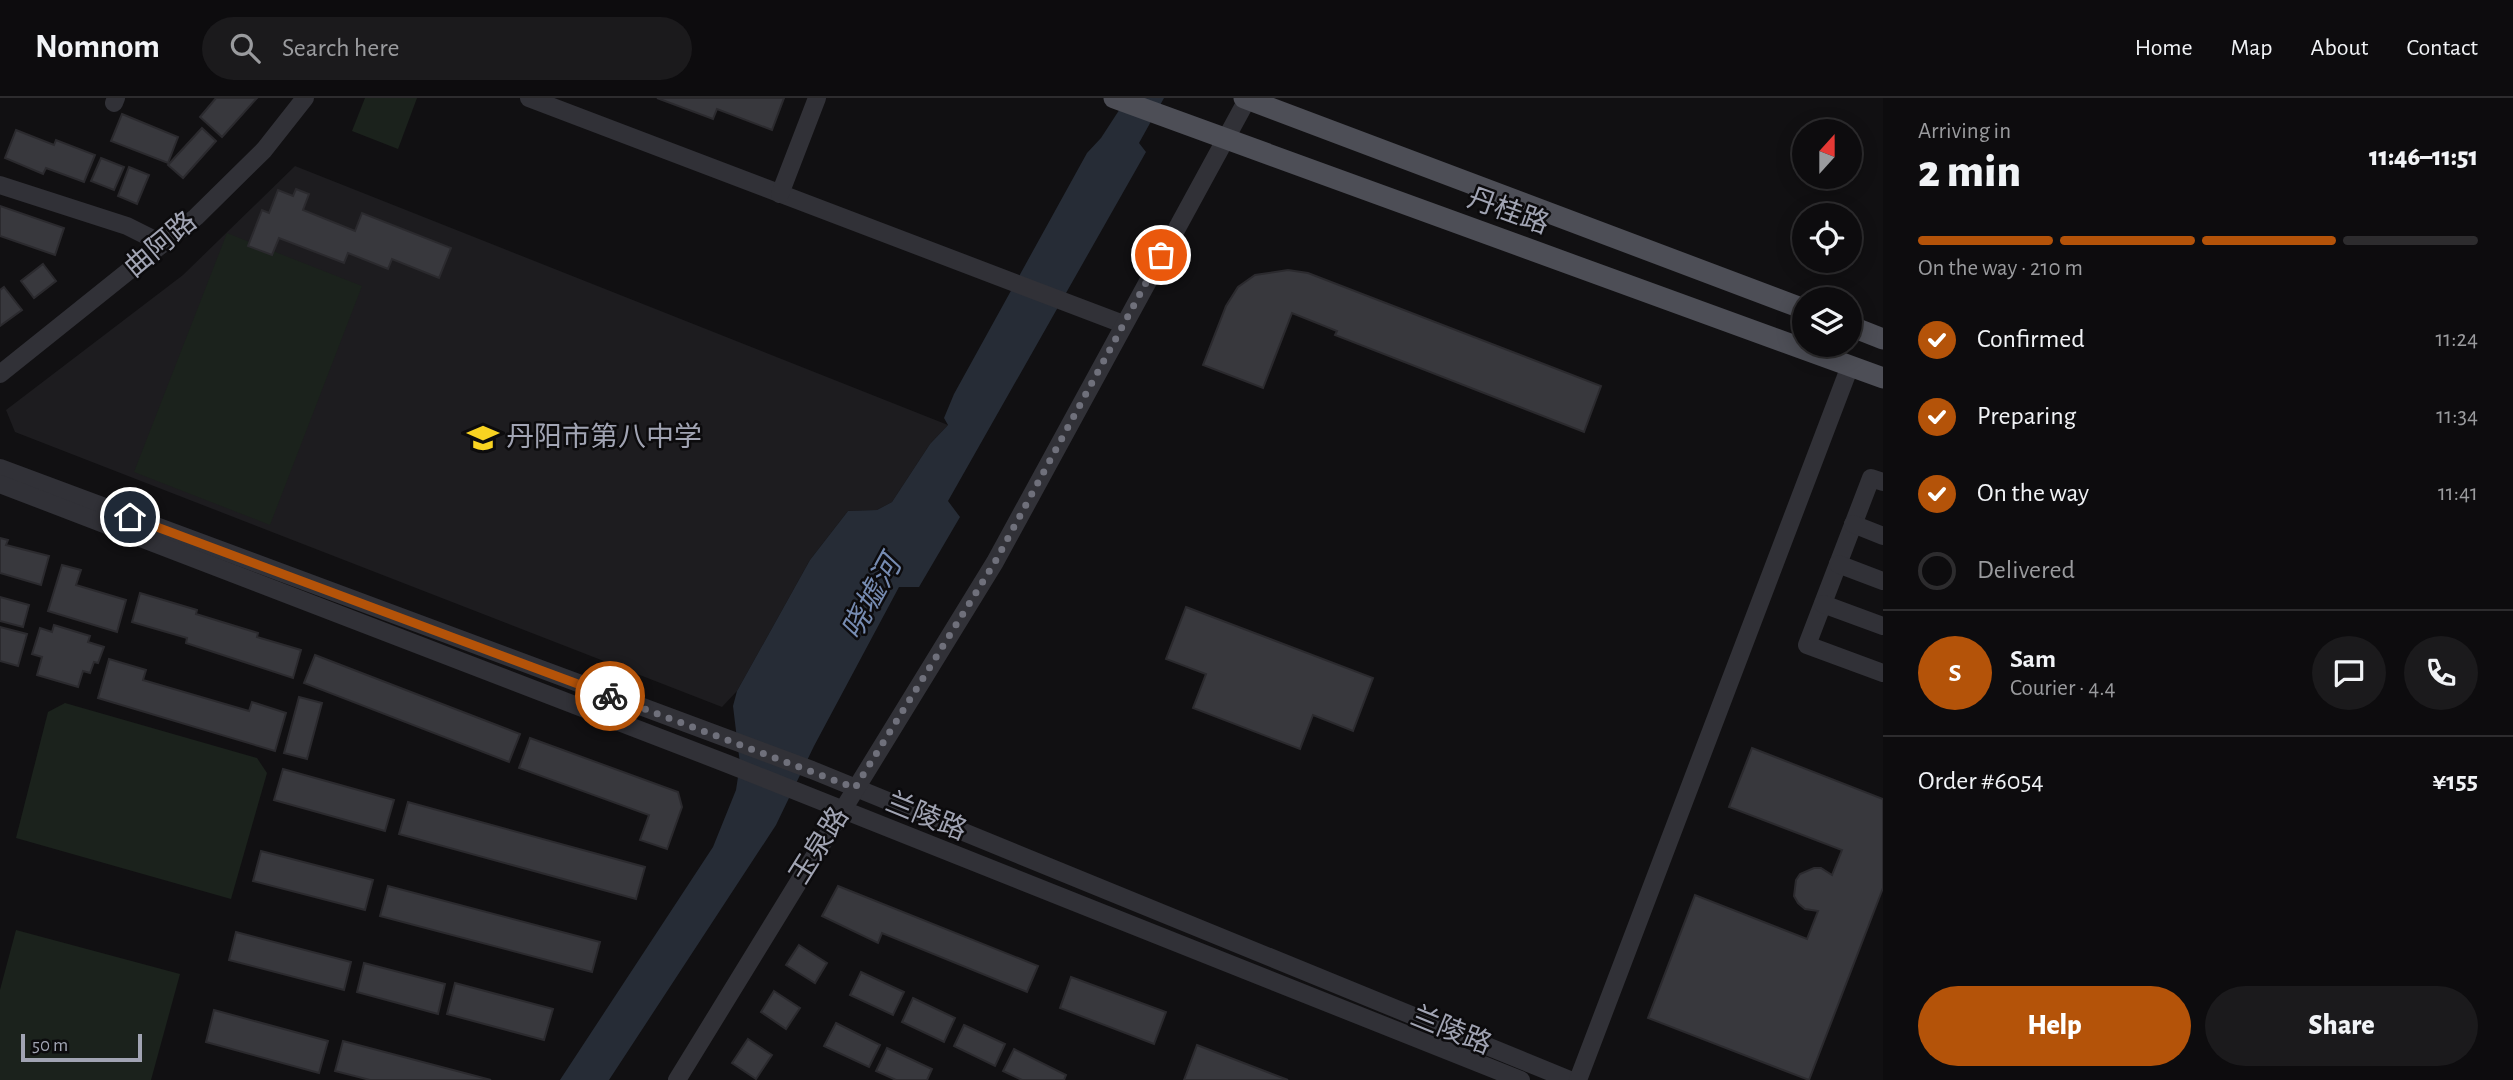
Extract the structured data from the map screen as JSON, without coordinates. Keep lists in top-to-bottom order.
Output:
{
  "streets": {
    "main road": ["丹桂路"],
    "street": ["曲阿路", "兰陵路", "玉泉路"]
  },
  "crossings": [
    ["丹桂路", "玉泉路"],
    ["兰陵路", "玉泉路"]
  ],
  "water": ["哓墟河"],
  "places": {
    "school or university": ["丹阳市第八中学"]
  },
  "scale_bar": "50 m",
  "north": "top",
  "page": {
    "header": "Nomnom",
    "search": "Search here",
    "nav": [
      "Home",
      "Map",
      "About",
      "Contact"
    ],
    "heading": ["2 min", "Arriving in", "11:46–11:51"],
    "panel": [
      "Sam",
      "Courier · 4.4",
      "Order #6054",
      "¥155"
    ],
    "bar": "On the way · 210 m",
    "list": [
      ["Confirmed", "11:24"],
      ["Preparing", "11:34"],
      ["On the way", "11:41"],
      "Delivered"
    ],
    "round": "S",
    "buttons": ["Help", "Share"],
    "scale": "50 m"
  }
}
